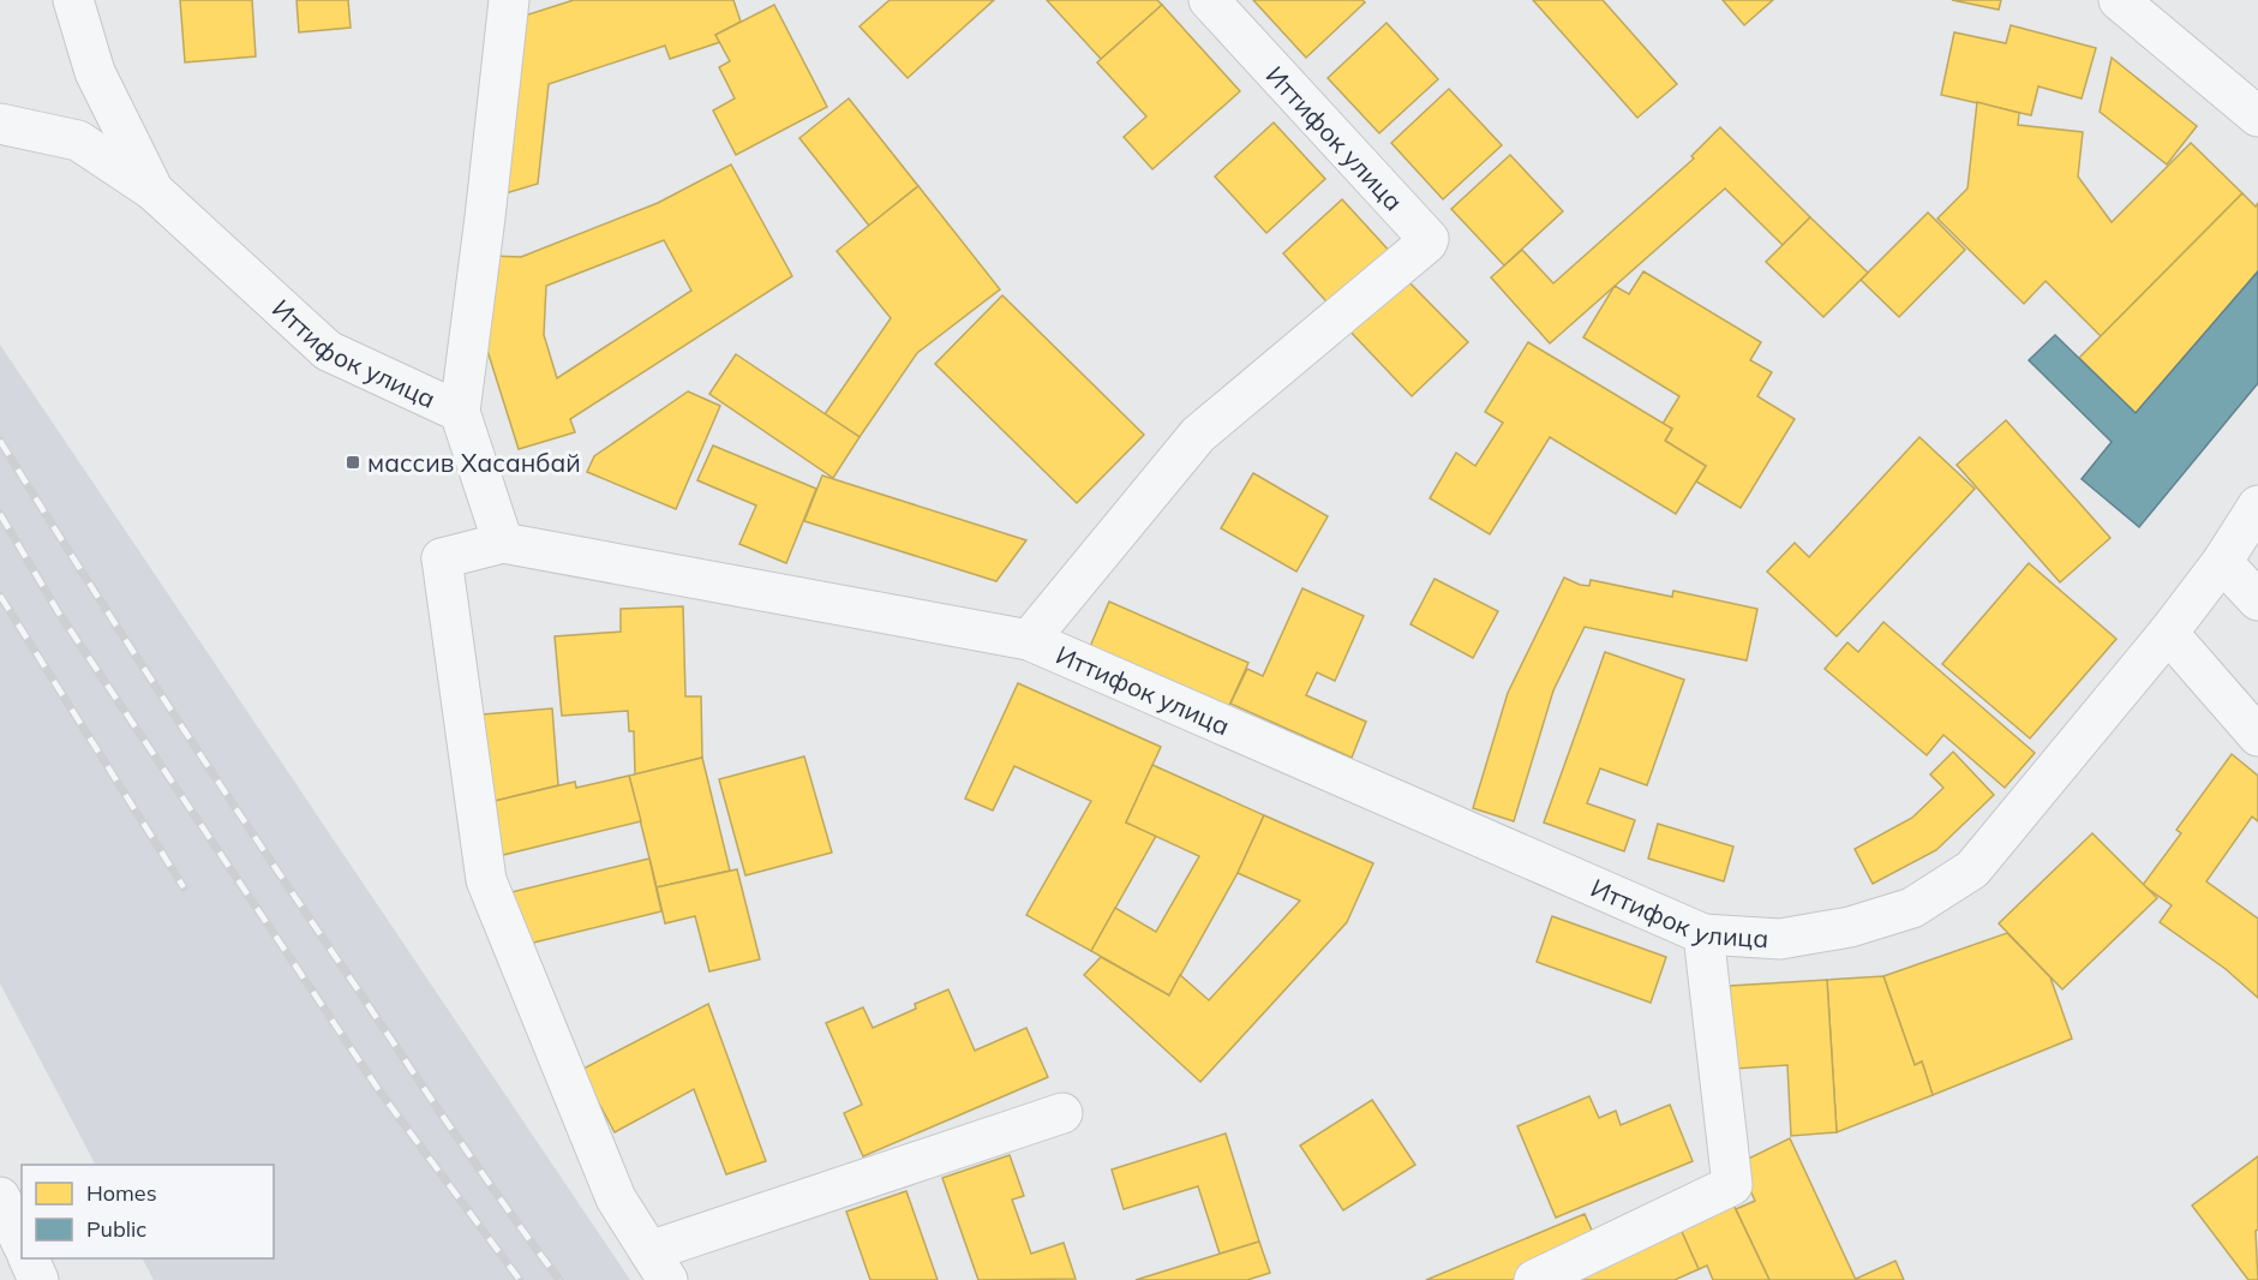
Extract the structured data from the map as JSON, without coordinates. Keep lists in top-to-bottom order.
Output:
{
  "streets": {
    "street": ["Иттифок улица"]
  },
  "places": {
    "transit": ["массив Хасанбай"]
  },
  "legend": ["Homes", "Public"]
}
